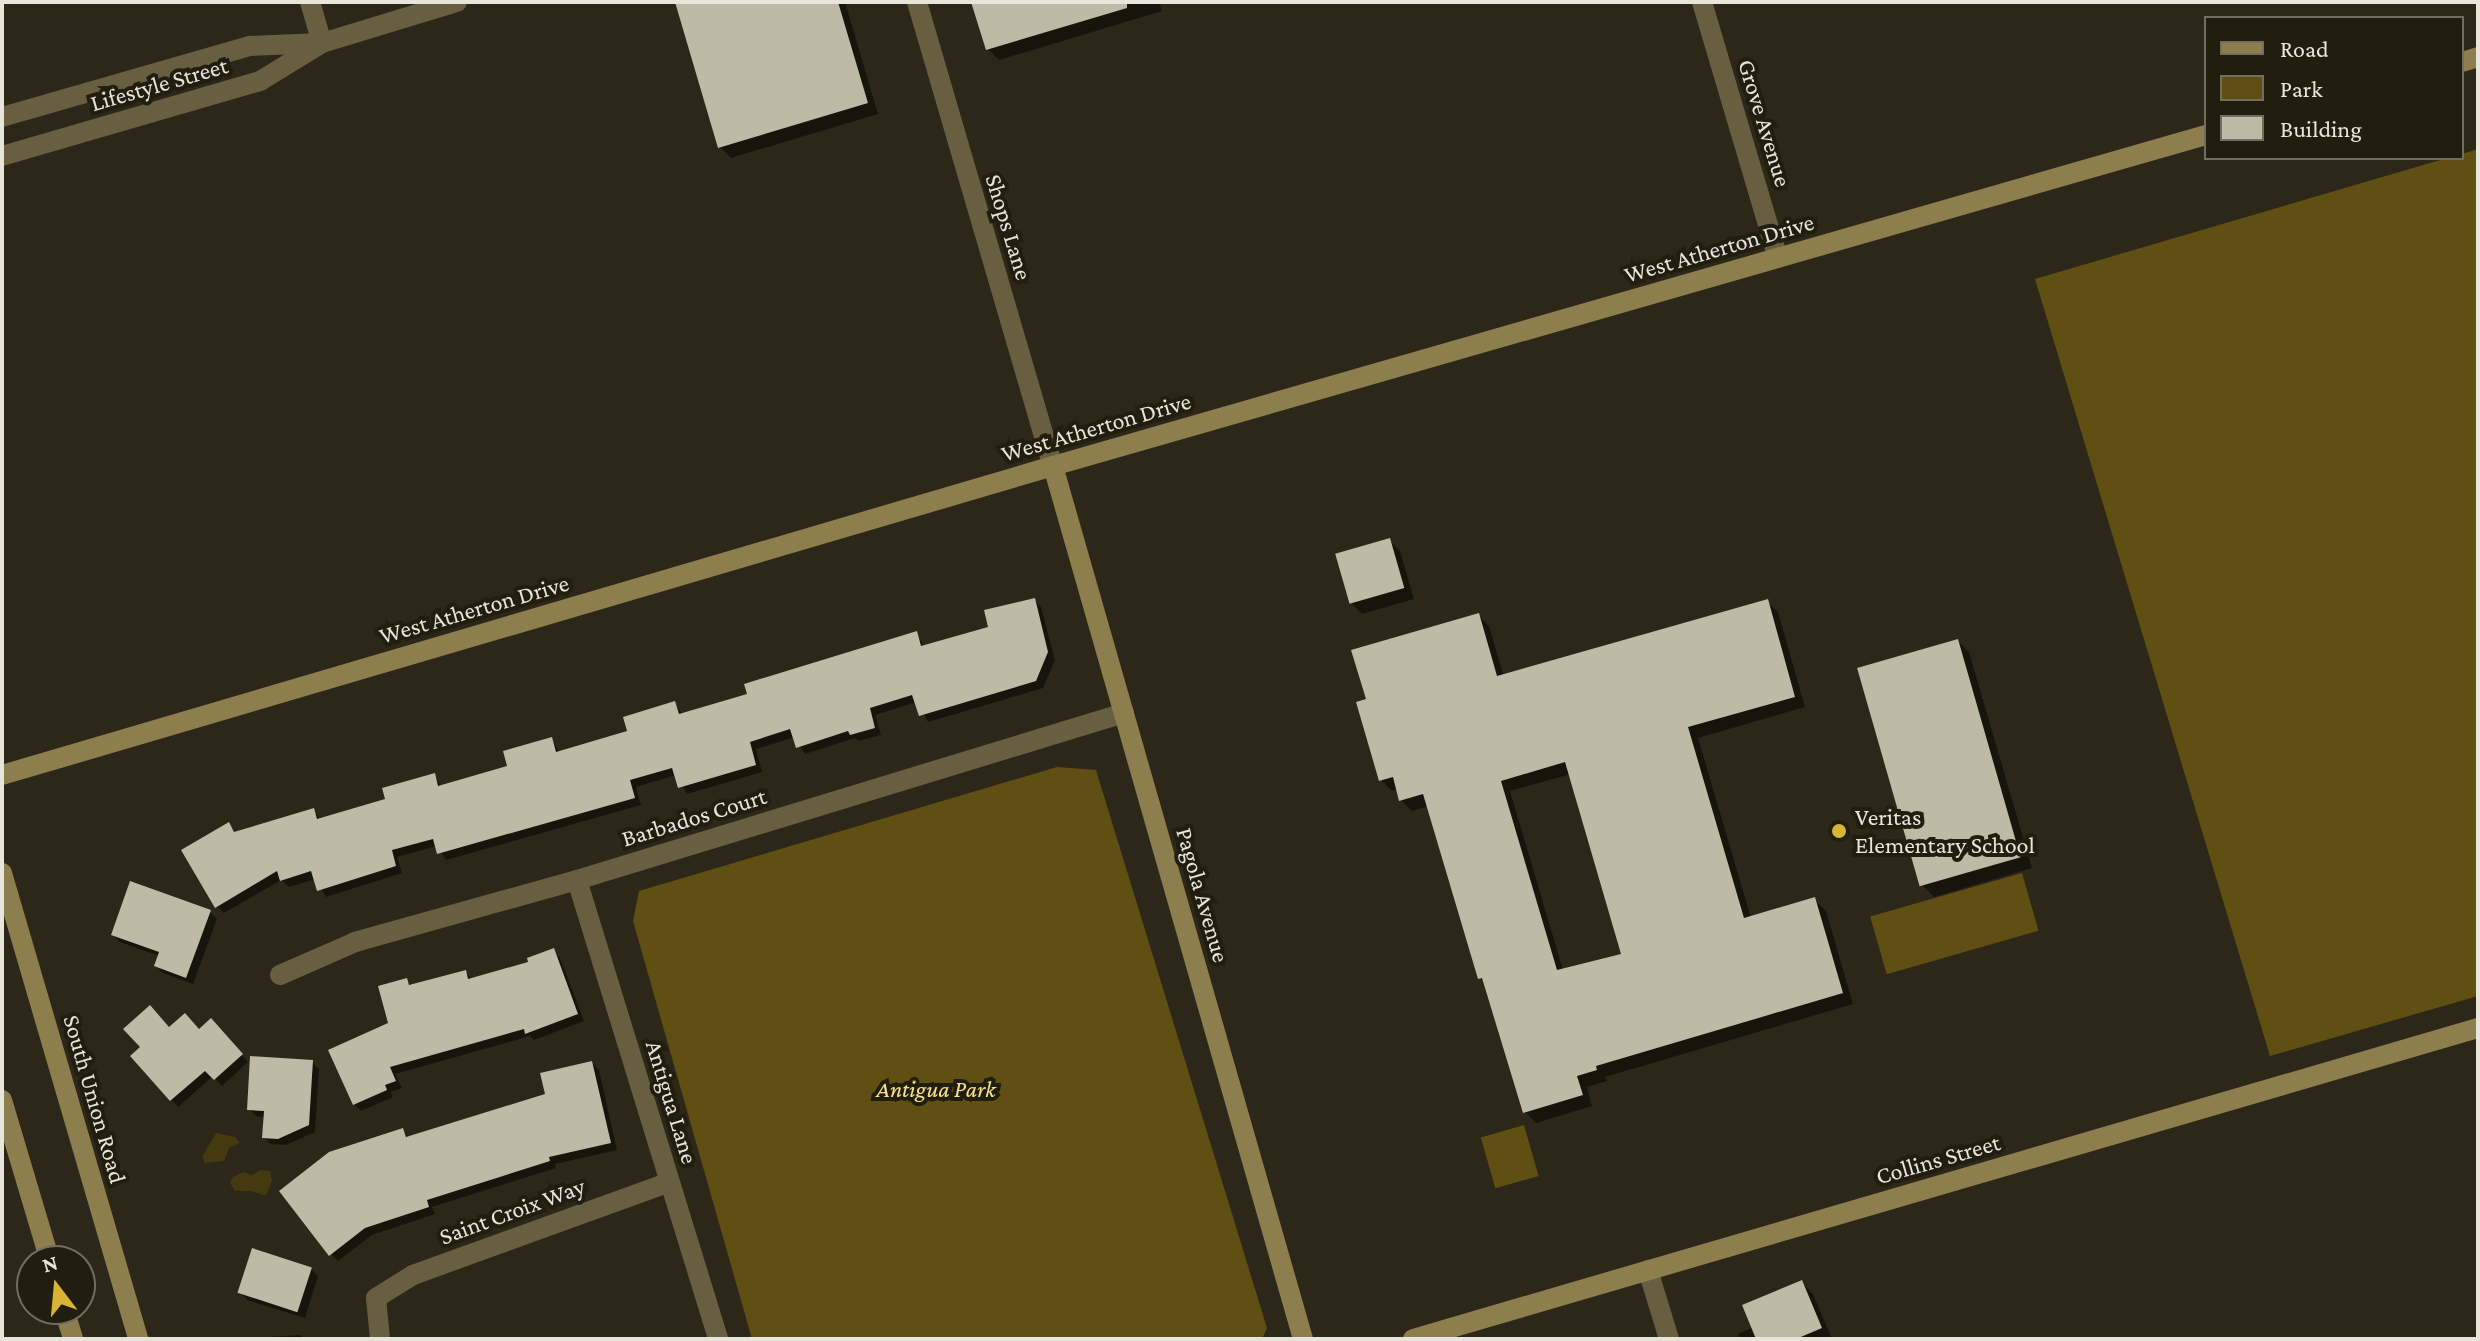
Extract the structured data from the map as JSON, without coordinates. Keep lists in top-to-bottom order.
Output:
{
  "streets": {
    "street": [
      "Lifestyle Street",
      "Grove Avenue",
      "Shops Lane",
      "West Atherton Drive",
      "Barbados Court",
      "Pagola Avenue",
      "South Union Road",
      "Antigua Lane",
      "Collins Street",
      "Saint Croix Way"
    ]
  },
  "crossings": [
    ["Grove Avenue", "West Atherton Drive"],
    ["Shops Lane", "West Atherton Drive"],
    ["Shops Lane", "Pagola Avenue"],
    ["West Atherton Drive", "Pagola Avenue"],
    ["Barbados Court", "Pagola Avenue"],
    ["Barbados Court", "Antigua Lane"],
    ["Antigua Lane", "Saint Croix Way"]
  ],
  "parks": ["Antigua Park"],
  "places": ["Veritas Elementary School"],
  "legend": ["Road", "Park", "Building"],
  "north": "top"
}
